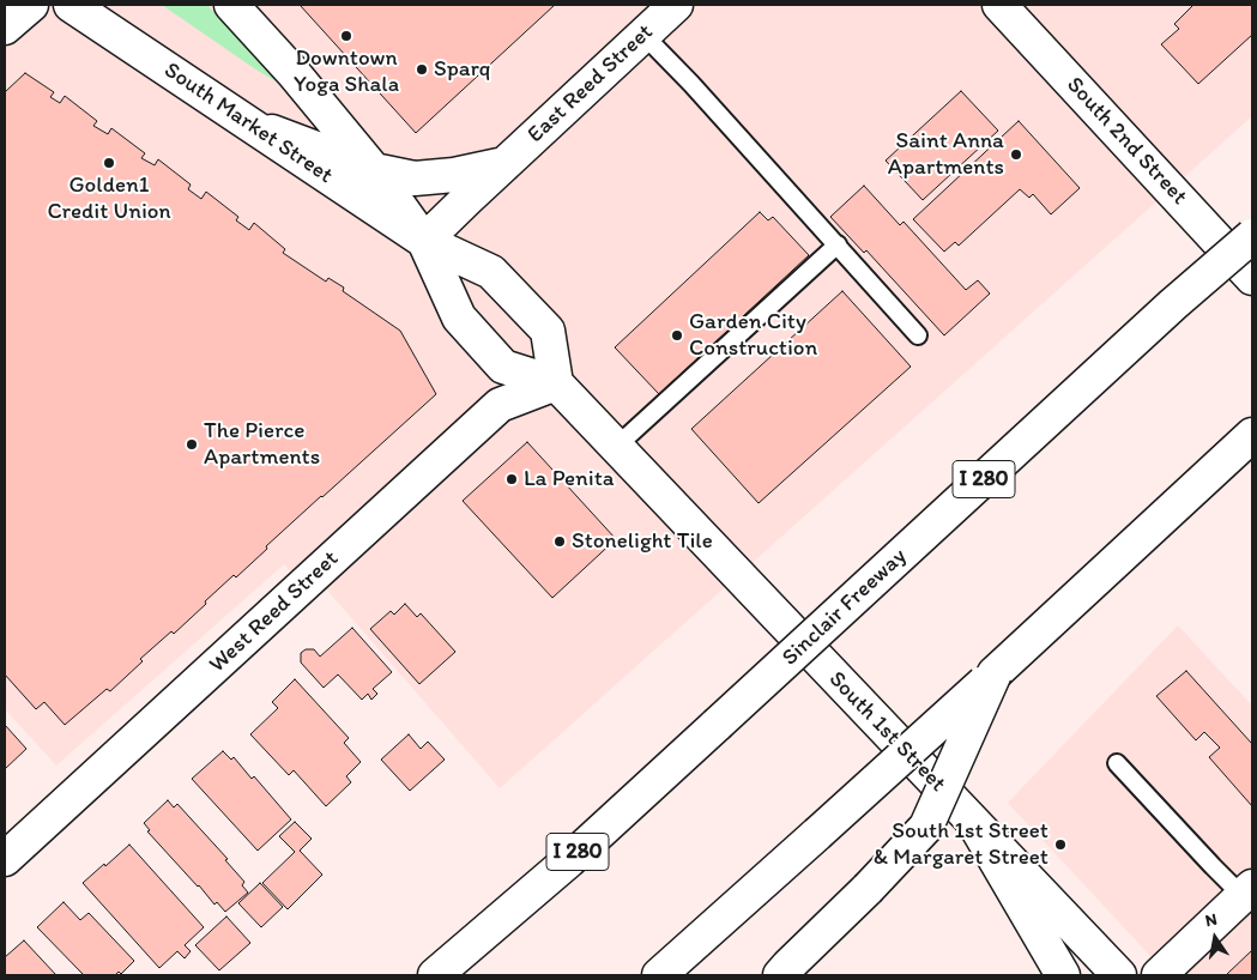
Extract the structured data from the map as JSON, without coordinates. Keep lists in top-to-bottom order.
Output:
{
  "streets": {
    "main road": [
      "East Reed Street",
      "South Market Street",
      "South 2nd Street",
      "I 280",
      "Sinclair Freeway",
      "West Reed Street",
      "South 1st Street"
    ]
  },
  "crossings": [
    ["East Reed Street", "South Market Street"],
    ["East Reed Street", "South 1st Street"],
    ["South Market Street", "South 1st Street"],
    ["West Reed Street", "South 1st Street"]
  ],
  "places": [
    "Downtown Yoga Shala",
    "Sparq",
    "Saint Anna Apartments",
    "Golden1 Credit Union",
    "Garden City Construction",
    "The Pierce Apartments",
    "La Penita",
    "Stonelight Tile",
    "South 1st Street & Margaret Street"
  ],
  "north": "top"
}
